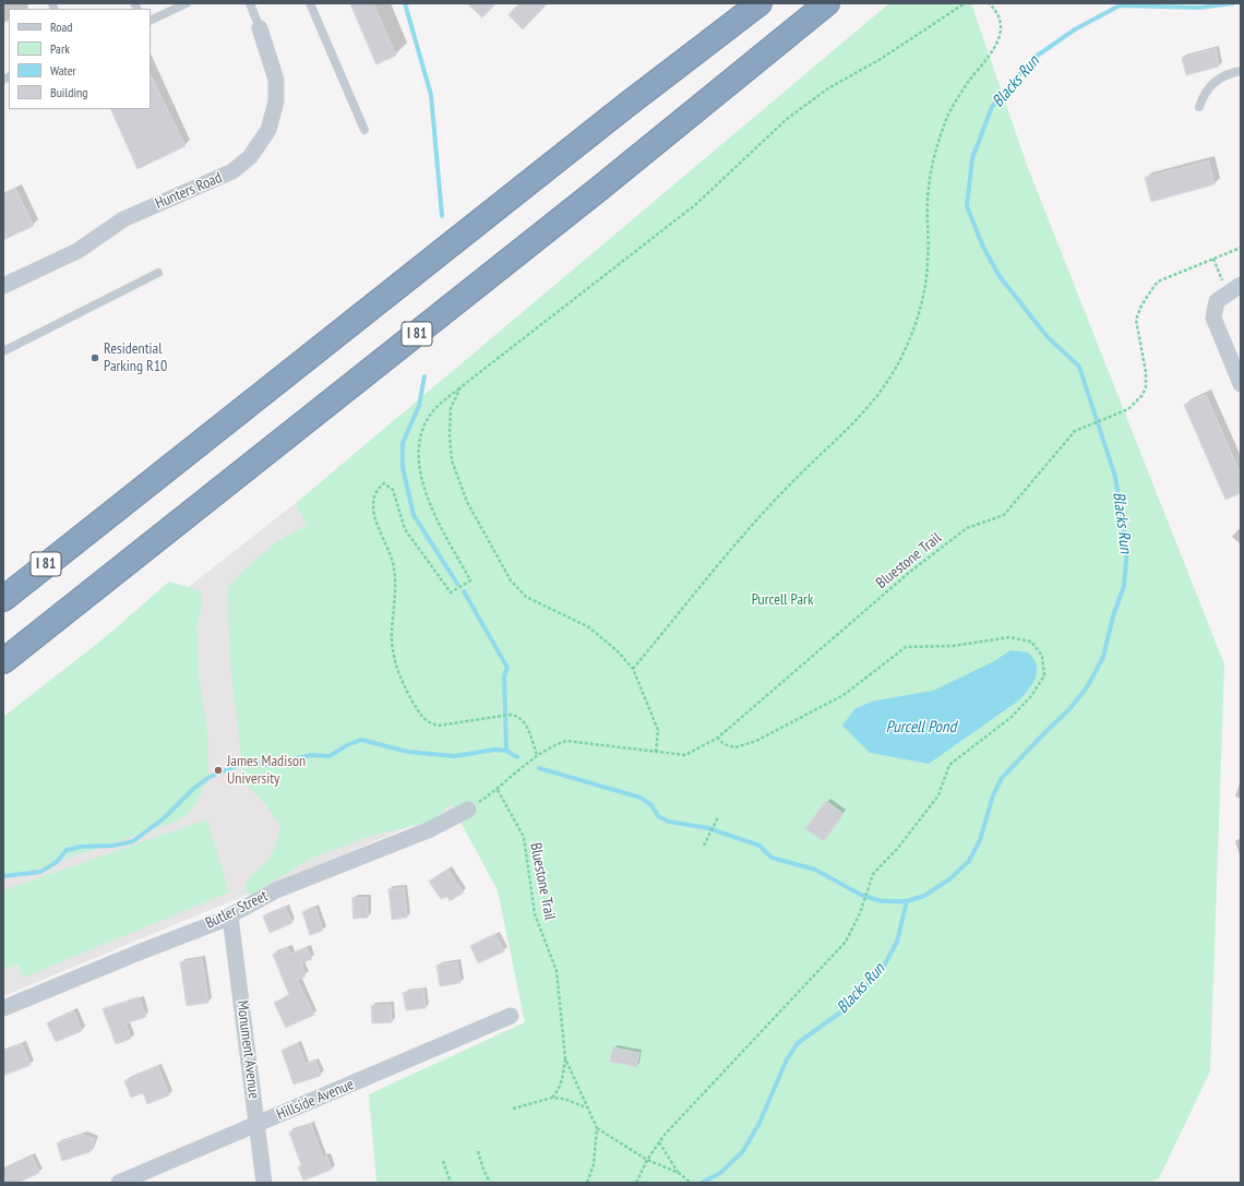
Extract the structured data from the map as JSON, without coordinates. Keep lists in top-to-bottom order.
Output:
{
  "streets": {
    "highway": ["I 81"],
    "street": [
      "Hunters Road",
      "Butler Street",
      "Monument Avenue",
      "Hillside Avenue"
    ],
    "path": ["Bluestone Trail"]
  },
  "crossings": [
    ["Bluestone Trail", "Butler Street"],
    ["Butler Street", "Monument Avenue"],
    ["Monument Avenue", "Hillside Avenue"]
  ],
  "water": ["Blacks Run", "Purcell Pond"],
  "parks": ["Purcell Park"],
  "places": ["Residential Parking R10", "James Madison University"],
  "legend": [
    "Road",
    "Park",
    "Water",
    "Building"
  ]
}
